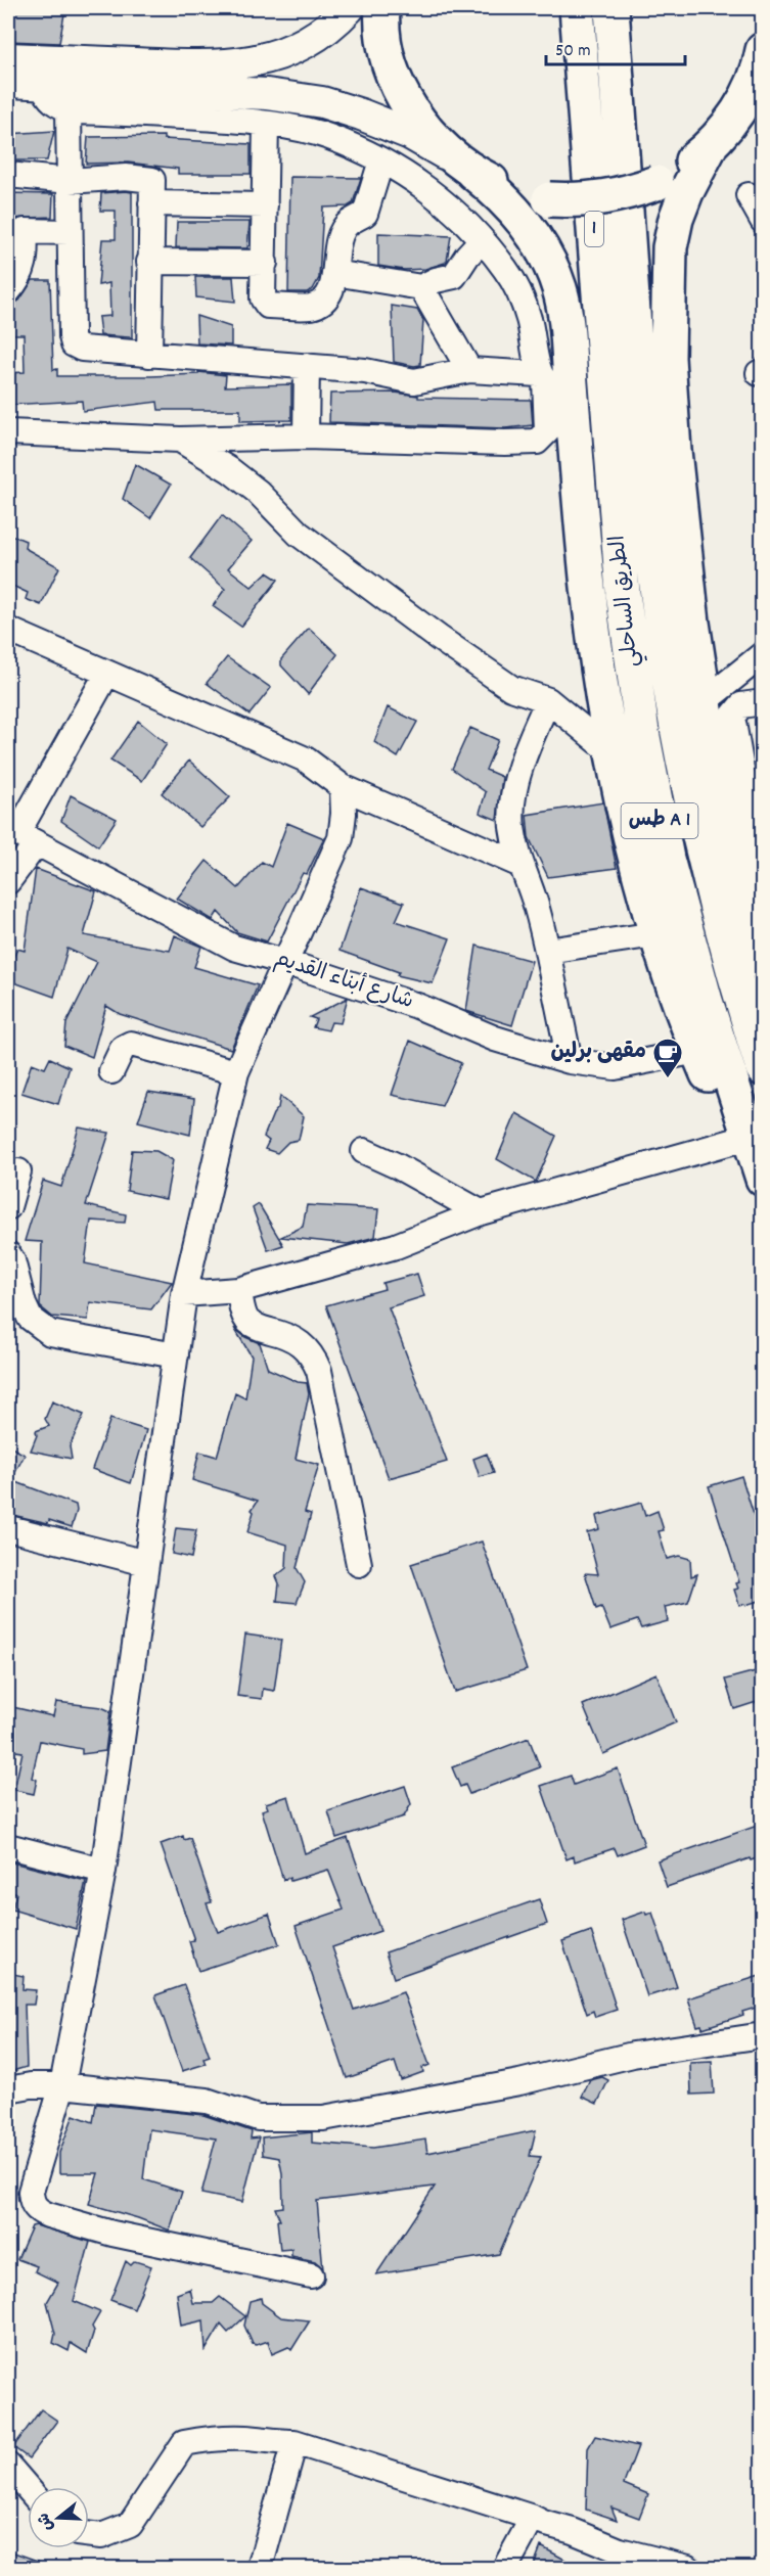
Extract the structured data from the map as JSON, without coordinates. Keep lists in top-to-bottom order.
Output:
{
  "streets": {
    "highway": ["1", "الطريق الساحلي", "طس A 1"],
    "street": ["شارع أبناء القديم"]
  },
  "places": {
    "cafe": ["مقهى برلين"]
  },
  "scale_bar": "50 m",
  "north": "left"
}
